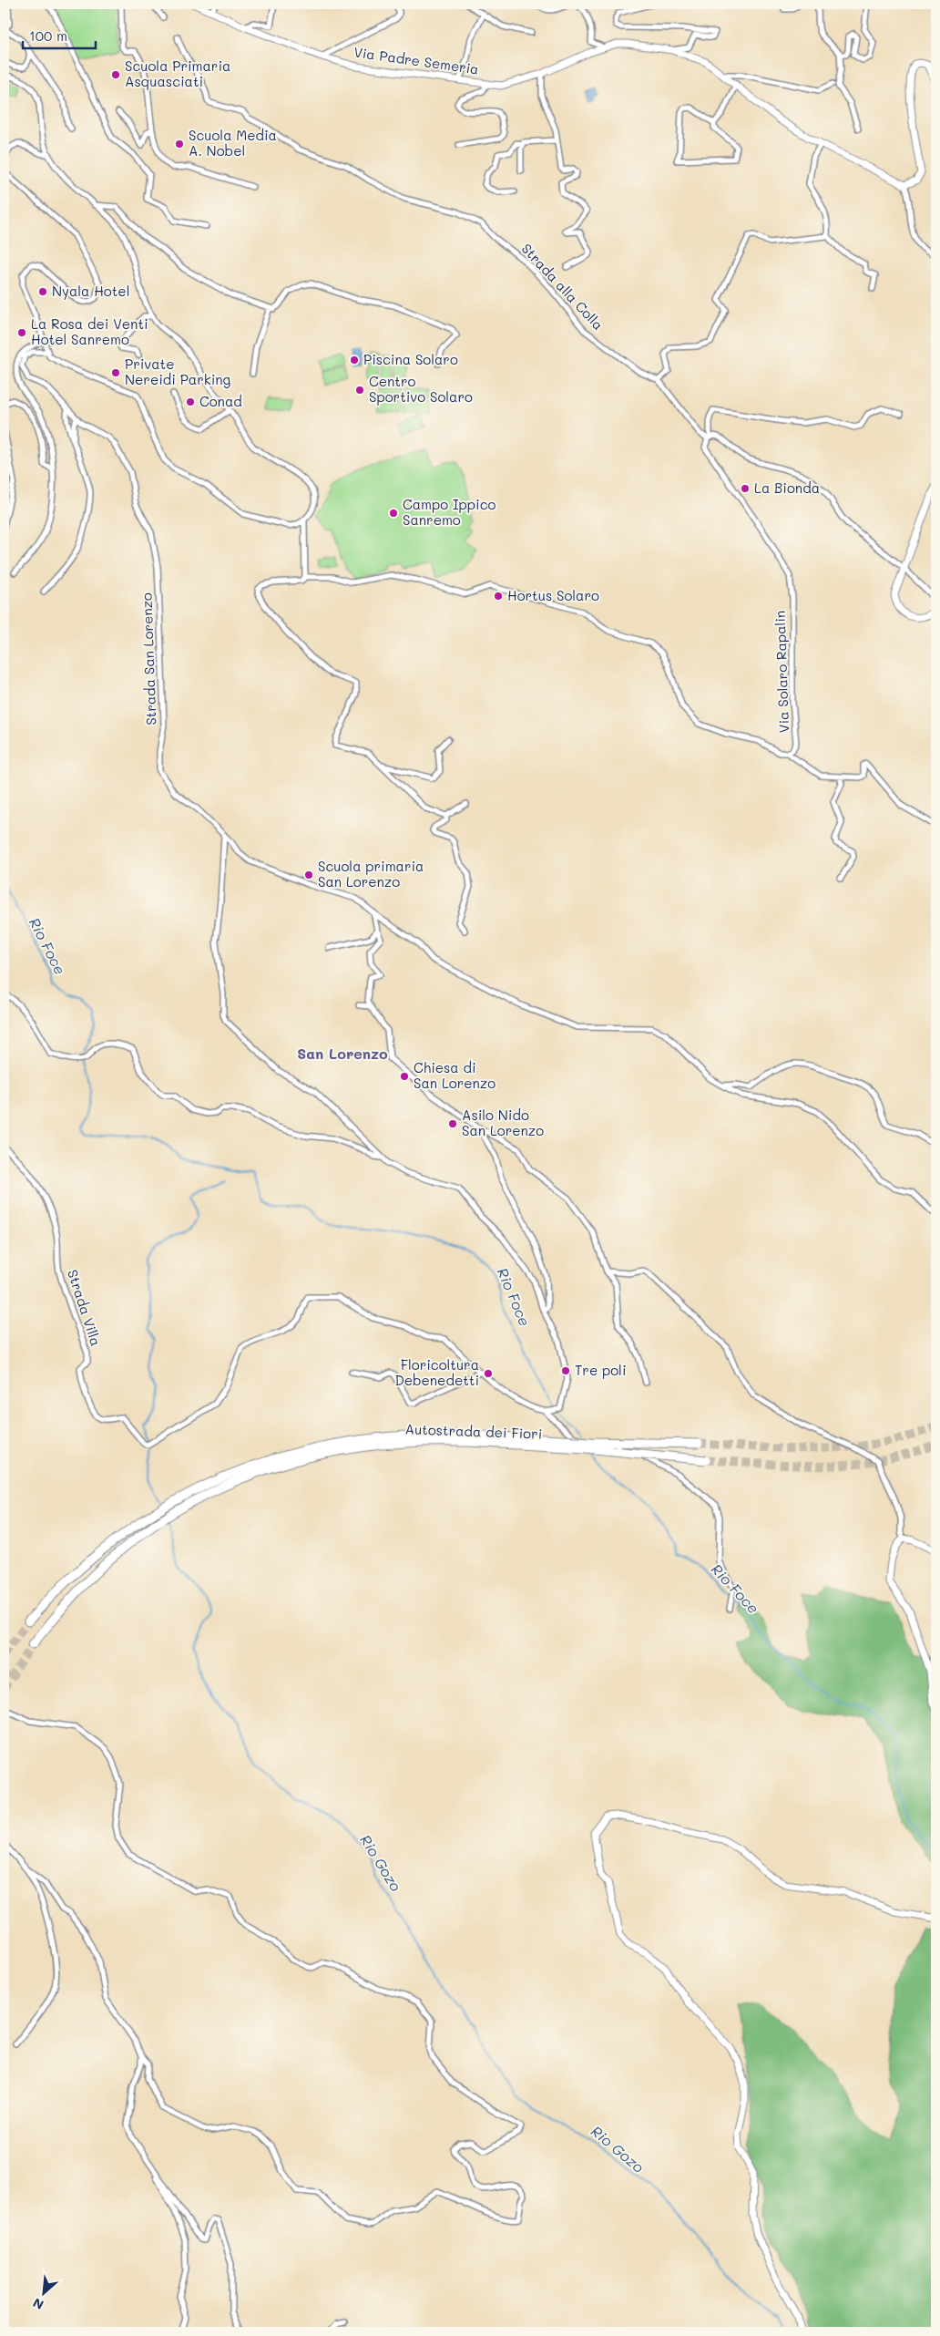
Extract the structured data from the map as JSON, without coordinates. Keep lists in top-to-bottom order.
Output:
{
  "streets": {
    "highway": ["Autostrada dei Fiori"],
    "main road": ["Via Padre Semeria"],
    "street": [
      "Strada alla Colla",
      "Strada San Lorenzo",
      "Via Solaro Rapalin",
      "Strada Villa"
    ]
  },
  "crossings": [
    ["Strada alla Colla", "Via Solaro Rapalin"]
  ],
  "districts": ["San Lorenzo"],
  "water": ["Rio Foce", "Rio Gozo"],
  "places": [
    "Scuola Primaria Asquasciati",
    "Scuola Media A. Nobel",
    "Nyala Hotel",
    "La Rosa dei Venti Hotel Sanremo",
    "Piscina Solaro",
    "Private Nereidi Parking",
    "Centro Sportivo Solaro",
    "Conad",
    "La Bionda",
    "Campo Ippico Sanremo",
    "Hortus Solaro",
    "Scuola primaria San Lorenzo",
    "Chiesa di San Lorenzo",
    "Asilo Nido San Lorenzo",
    "Tre poli",
    "Floricoltura Debenedetti"
  ],
  "scale_bar": "100 m",
  "north": "bottom left"
}
